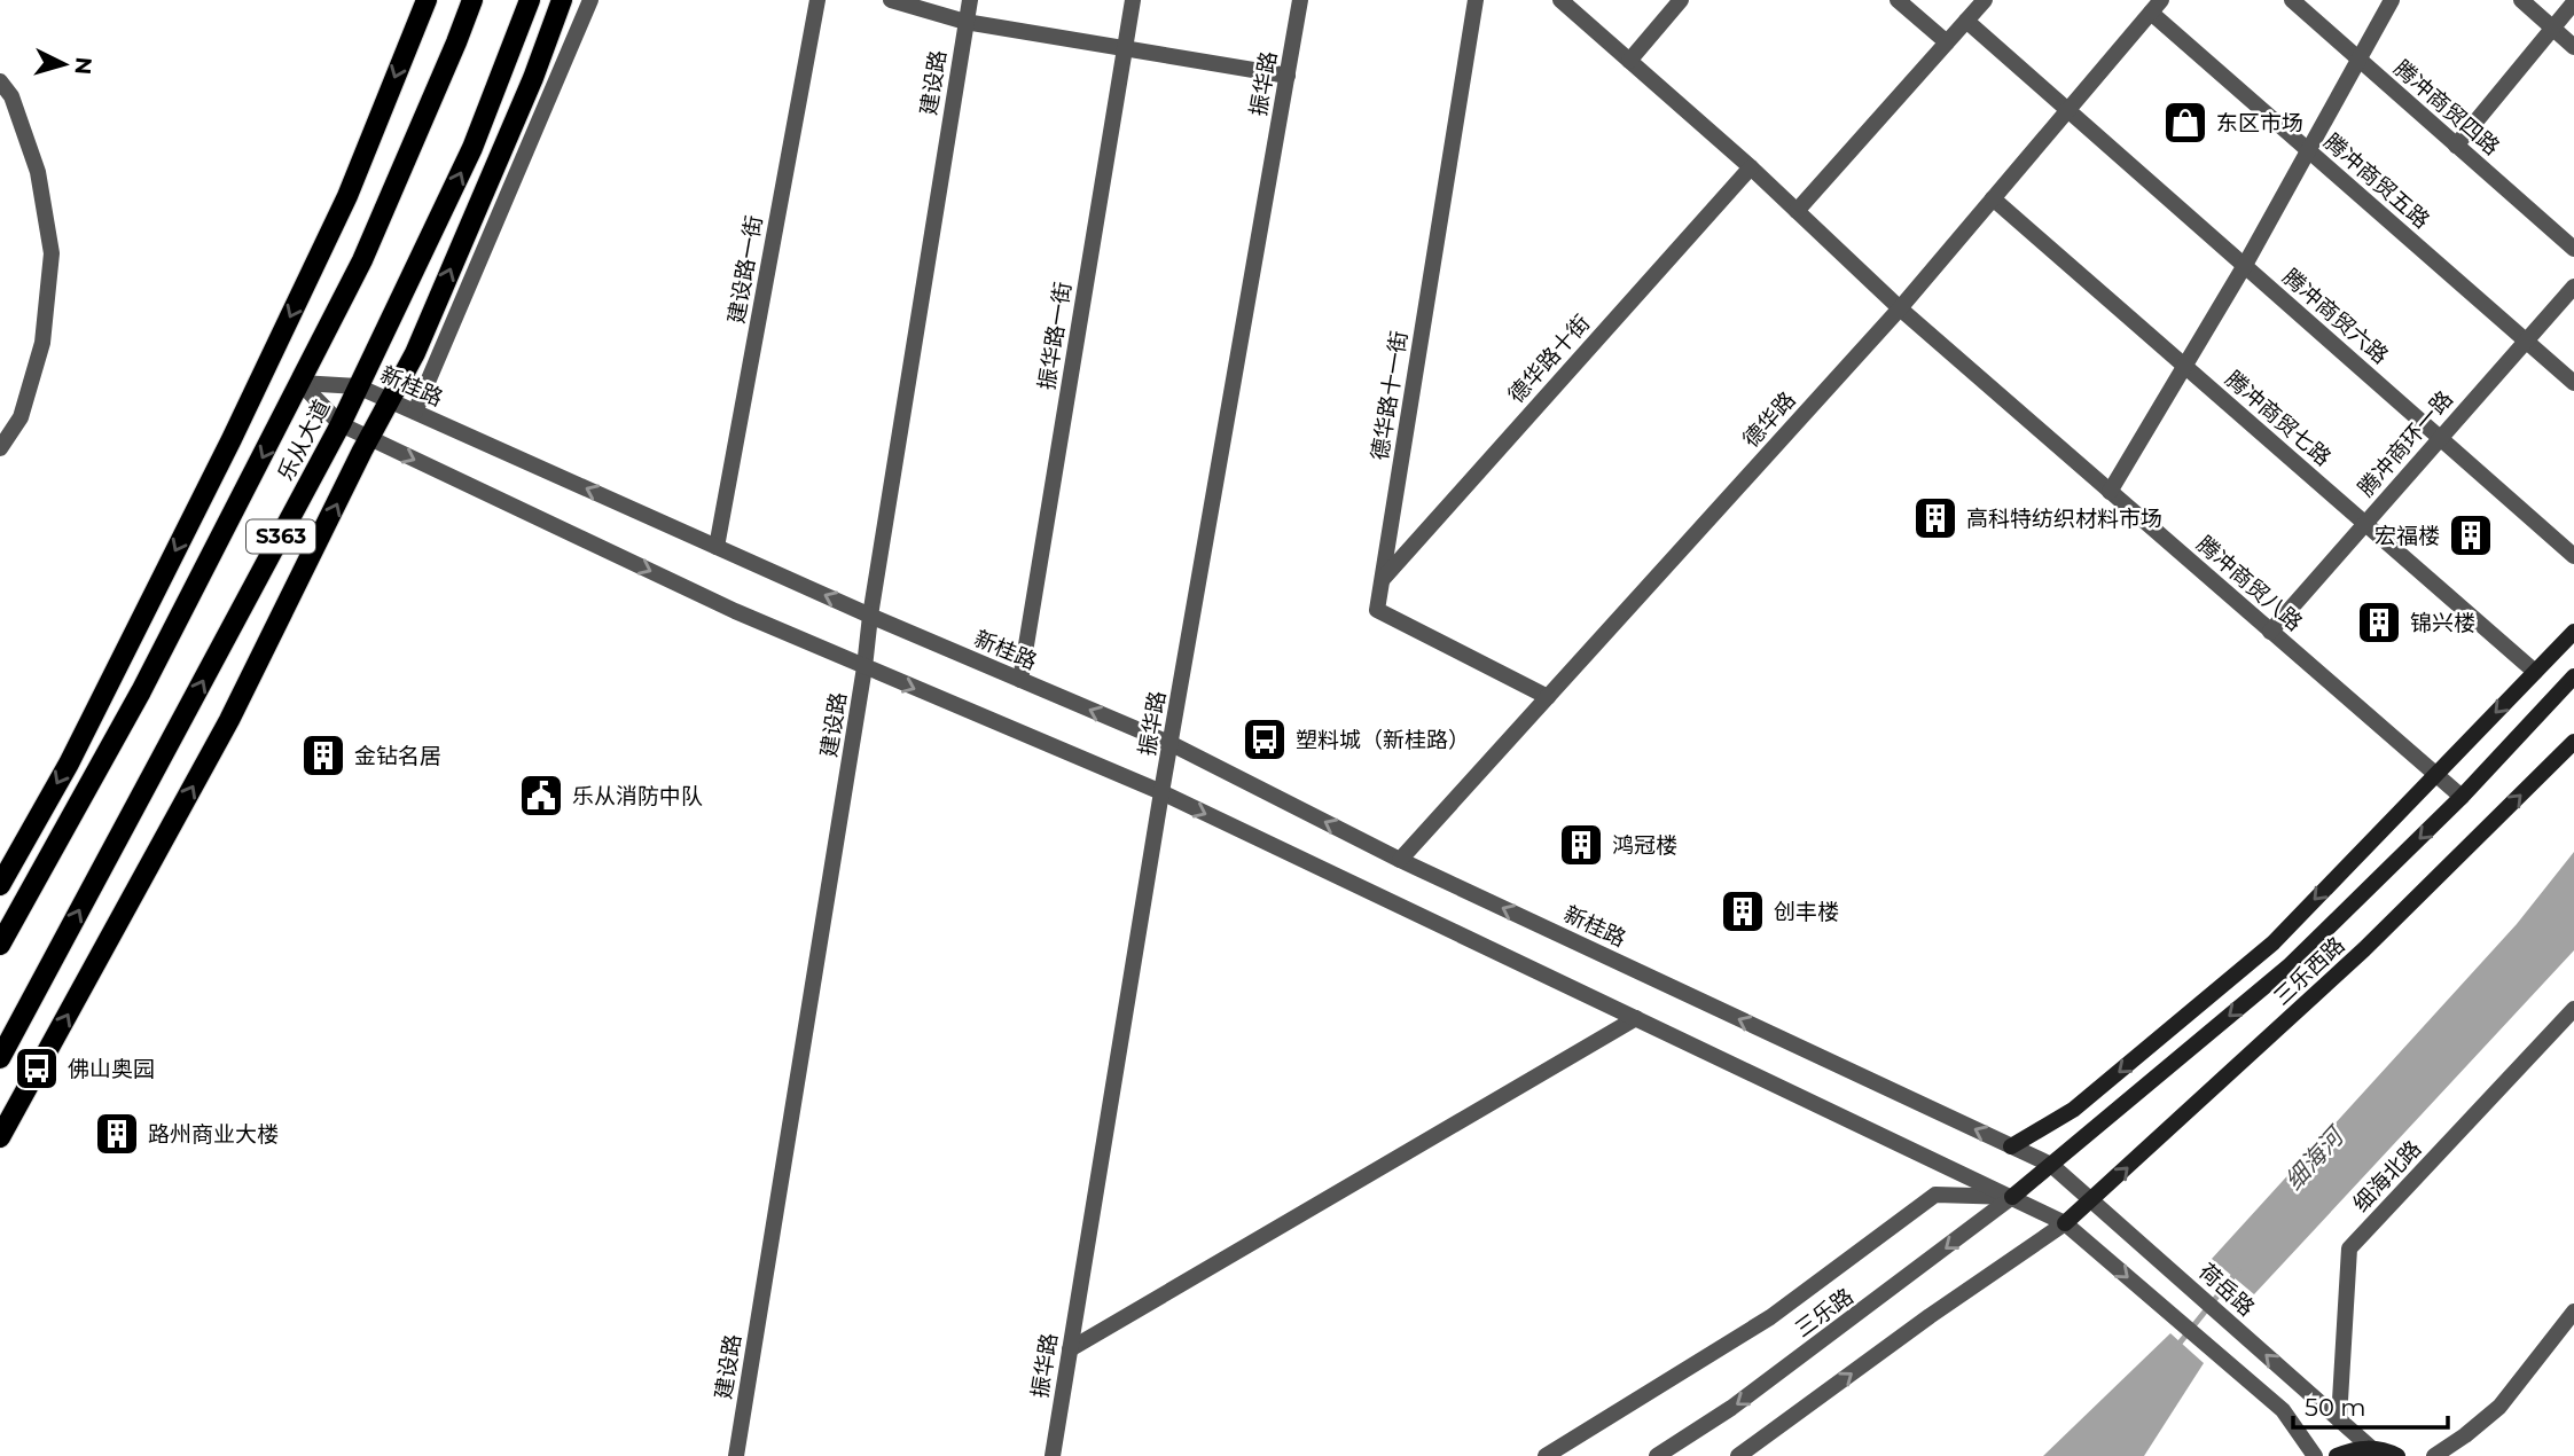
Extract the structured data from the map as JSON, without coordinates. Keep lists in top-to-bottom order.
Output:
{
  "streets": {
    "main road": ["乐从大道", "S363", "三乐西路"],
    "street": [
      "建设路",
      "振华路",
      "腾冲商贸四路",
      "腾冲商贸五路",
      "建设路一街",
      "腾冲商贸六路",
      "振华路一街",
      "德华路十街",
      "新桂路",
      "德华路十一街",
      "腾冲商贸七路",
      "德华路",
      "腾冲商环一路",
      "腾冲商贸八路",
      "细海北路",
      "荷岳路",
      "三乐路"
    ]
  },
  "crossings": [
    ["建设路", "新桂路"],
    ["振华路", "新桂路"],
    ["腾冲商贸五路", "德华路"],
    ["腾冲商贸五路", "腾冲商环一路"],
    ["建设路一街", "新桂路"],
    ["腾冲商贸六路", "德华路"],
    ["腾冲商贸六路", "腾冲商环一路"],
    ["振华路一街", "新桂路"],
    ["德华路十街", "德华路十一街"],
    ["德华路十街", "腾冲商贸八路"],
    ["新桂路", "德华路"],
    ["新桂路", "乐从大道"],
    ["新桂路", "荷岳路"],
    ["德华路十一街", "德华路"],
    ["腾冲商贸七路", "德华路"],
    ["腾冲商贸七路", "腾冲商环一路"],
    ["德华路", "腾冲商贸八路"],
    ["腾冲商环一路", "腾冲商贸八路"],
    ["三乐西路", "荷岳路"],
    ["细海北路", "荷岳路"]
  ],
  "water": ["细海河"],
  "places": {
    "shop": ["东区市场"],
    "building": [
      "高科特纺织材料市场",
      "宏福楼",
      "锦兴楼",
      "金钻名居",
      "鸿冠楼",
      "创丰楼",
      "路州商业大楼"
    ],
    "bus stop": ["塑料城（新桂路）", "佛山奥园"],
    "public building": ["乐从消防中队"]
  },
  "scale_bar": "50 m",
  "north": "right"
}
